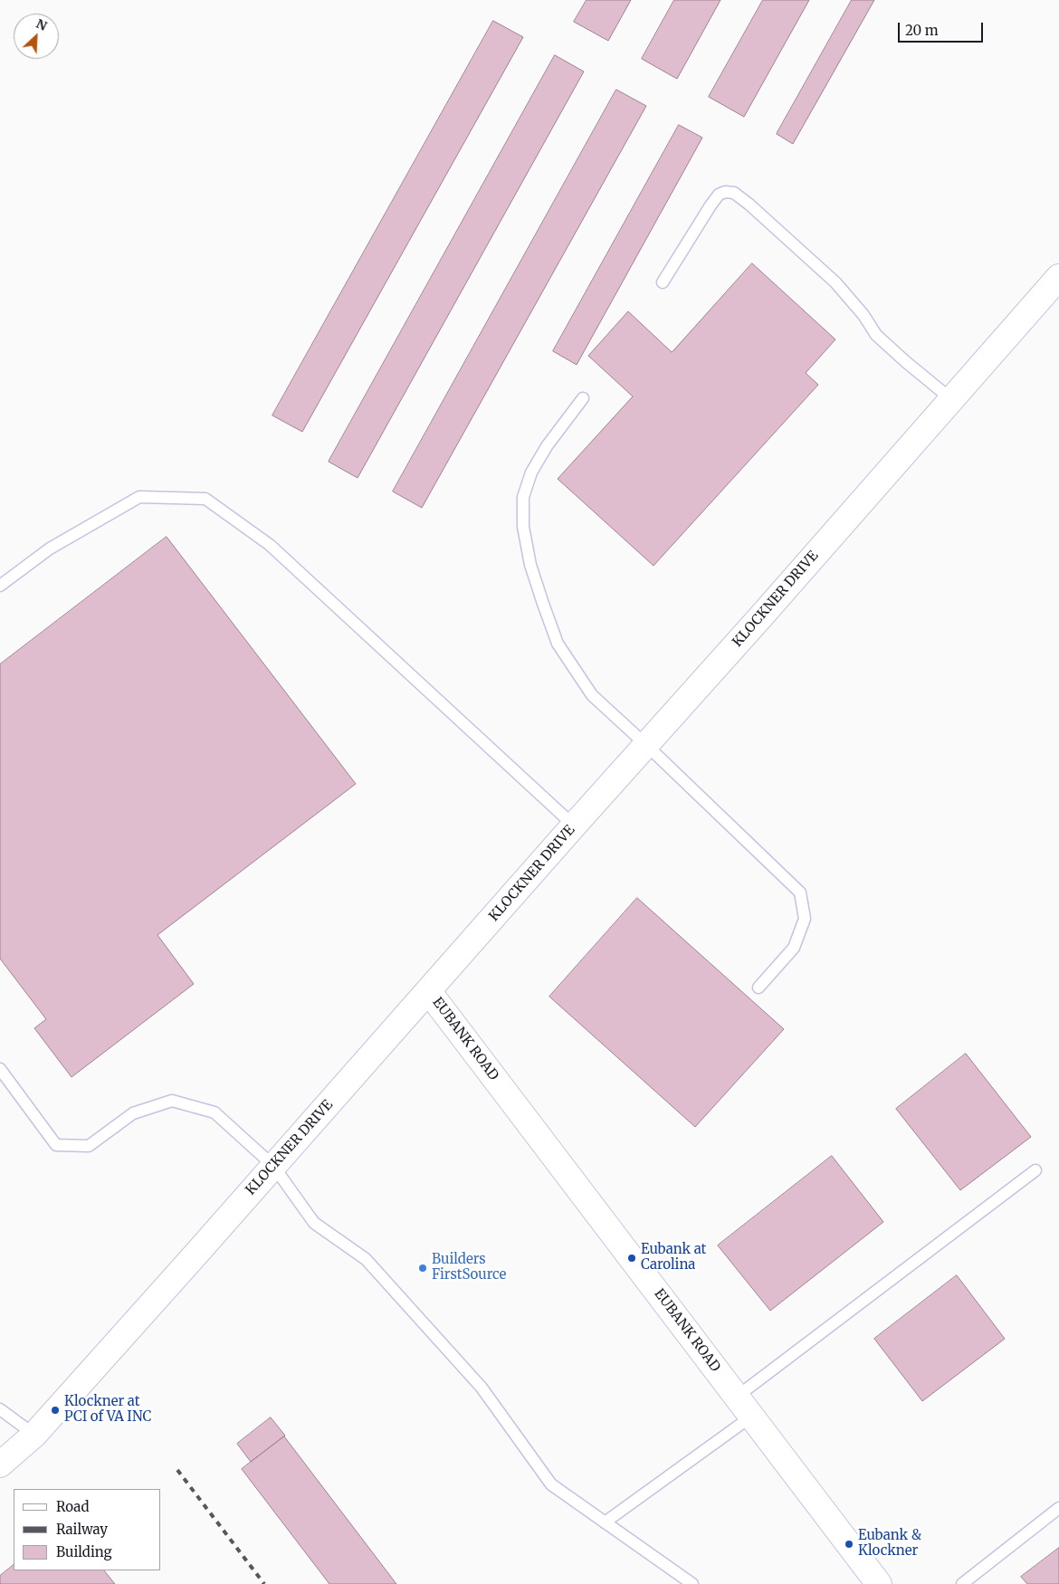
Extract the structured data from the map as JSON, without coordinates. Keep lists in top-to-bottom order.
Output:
{
  "streets": {
    "street": ["KLOCKNER DRIVE", "EUBANK ROAD"]
  },
  "crossings": [
    ["KLOCKNER DRIVE", "EUBANK ROAD"]
  ],
  "places": [
    "Eubank at Carolina",
    "Builders FirstSource",
    "Klockner at PCI of VA INC",
    "Eubank & Klockner"
  ],
  "legend": ["Road", "Railway", "Building"],
  "scale_bar": "20 m",
  "north": "top right"
}
